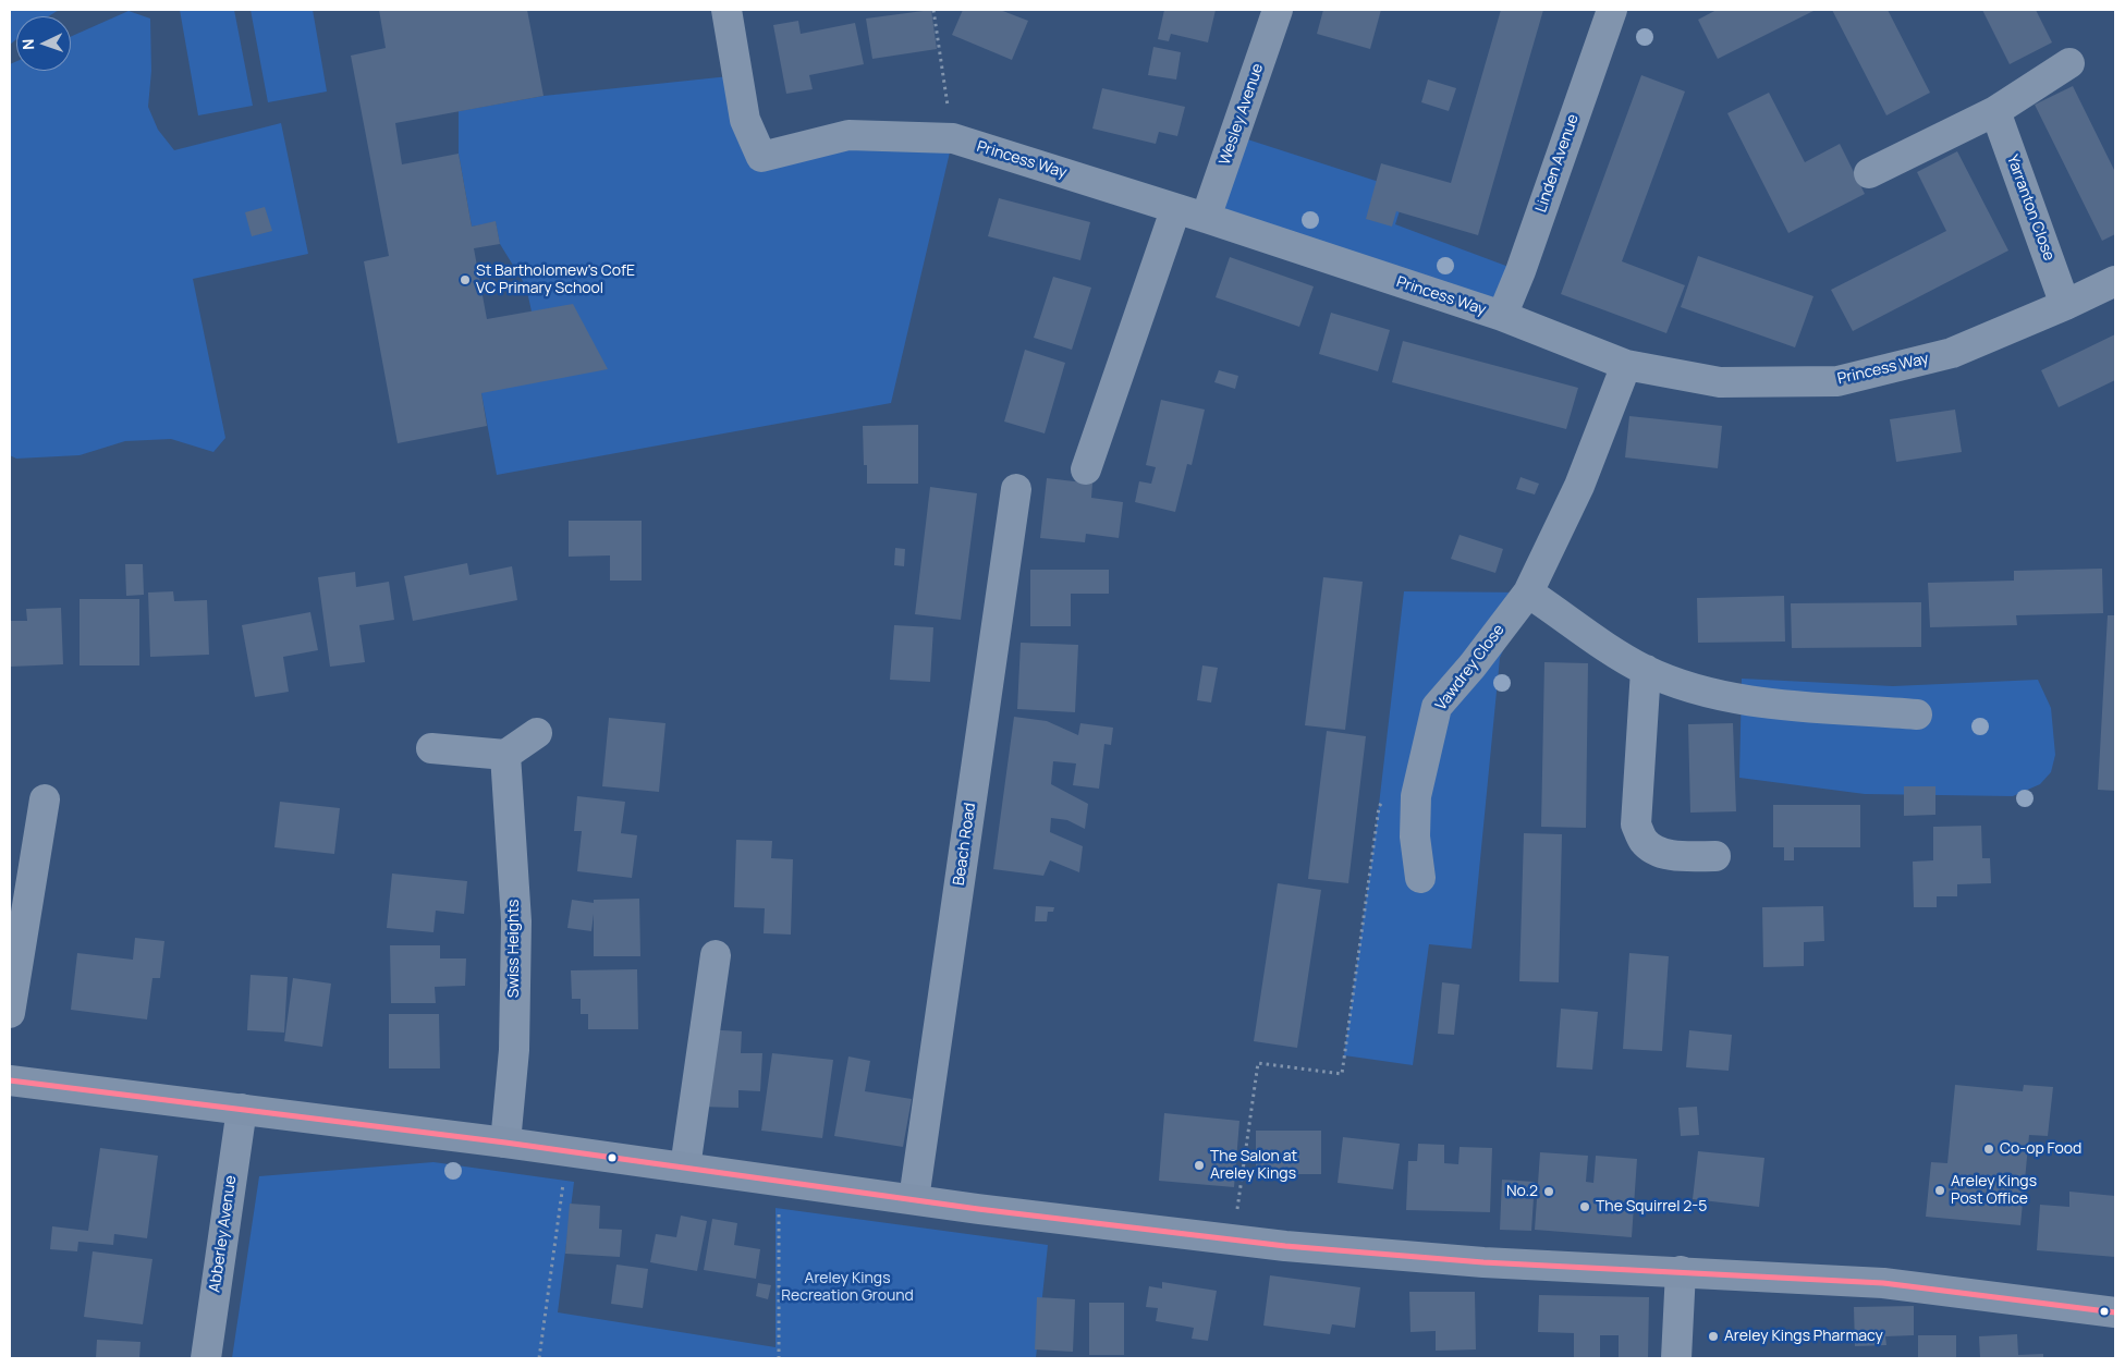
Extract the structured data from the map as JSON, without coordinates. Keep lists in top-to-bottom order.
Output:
{
  "streets": {
    "street": [
      "Wesley Avenue",
      "Princess Way",
      "Linden Avenue",
      "Yarranton Close",
      "Vawdrey Close",
      "Beach Road",
      "Swiss Heights",
      "Abberley Avenue"
    ]
  },
  "crossings": [
    ["Wesley Avenue", "Princess Way"],
    ["Princess Way", "Linden Avenue"],
    ["Princess Way", "Yarranton Close"],
    ["Princess Way", "Vawdrey Close"]
  ],
  "parks": ["Areley Kings Recreation Ground"],
  "places": [
    "St Bartholomew's CofE VC Primary School",
    "Co-op Food",
    "The Salon at Areley Kings",
    "Areley Kings Post Office",
    "No.2",
    "The Squirrel 2-5",
    "Areley Kings Pharmacy"
  ],
  "north": "left"
}
